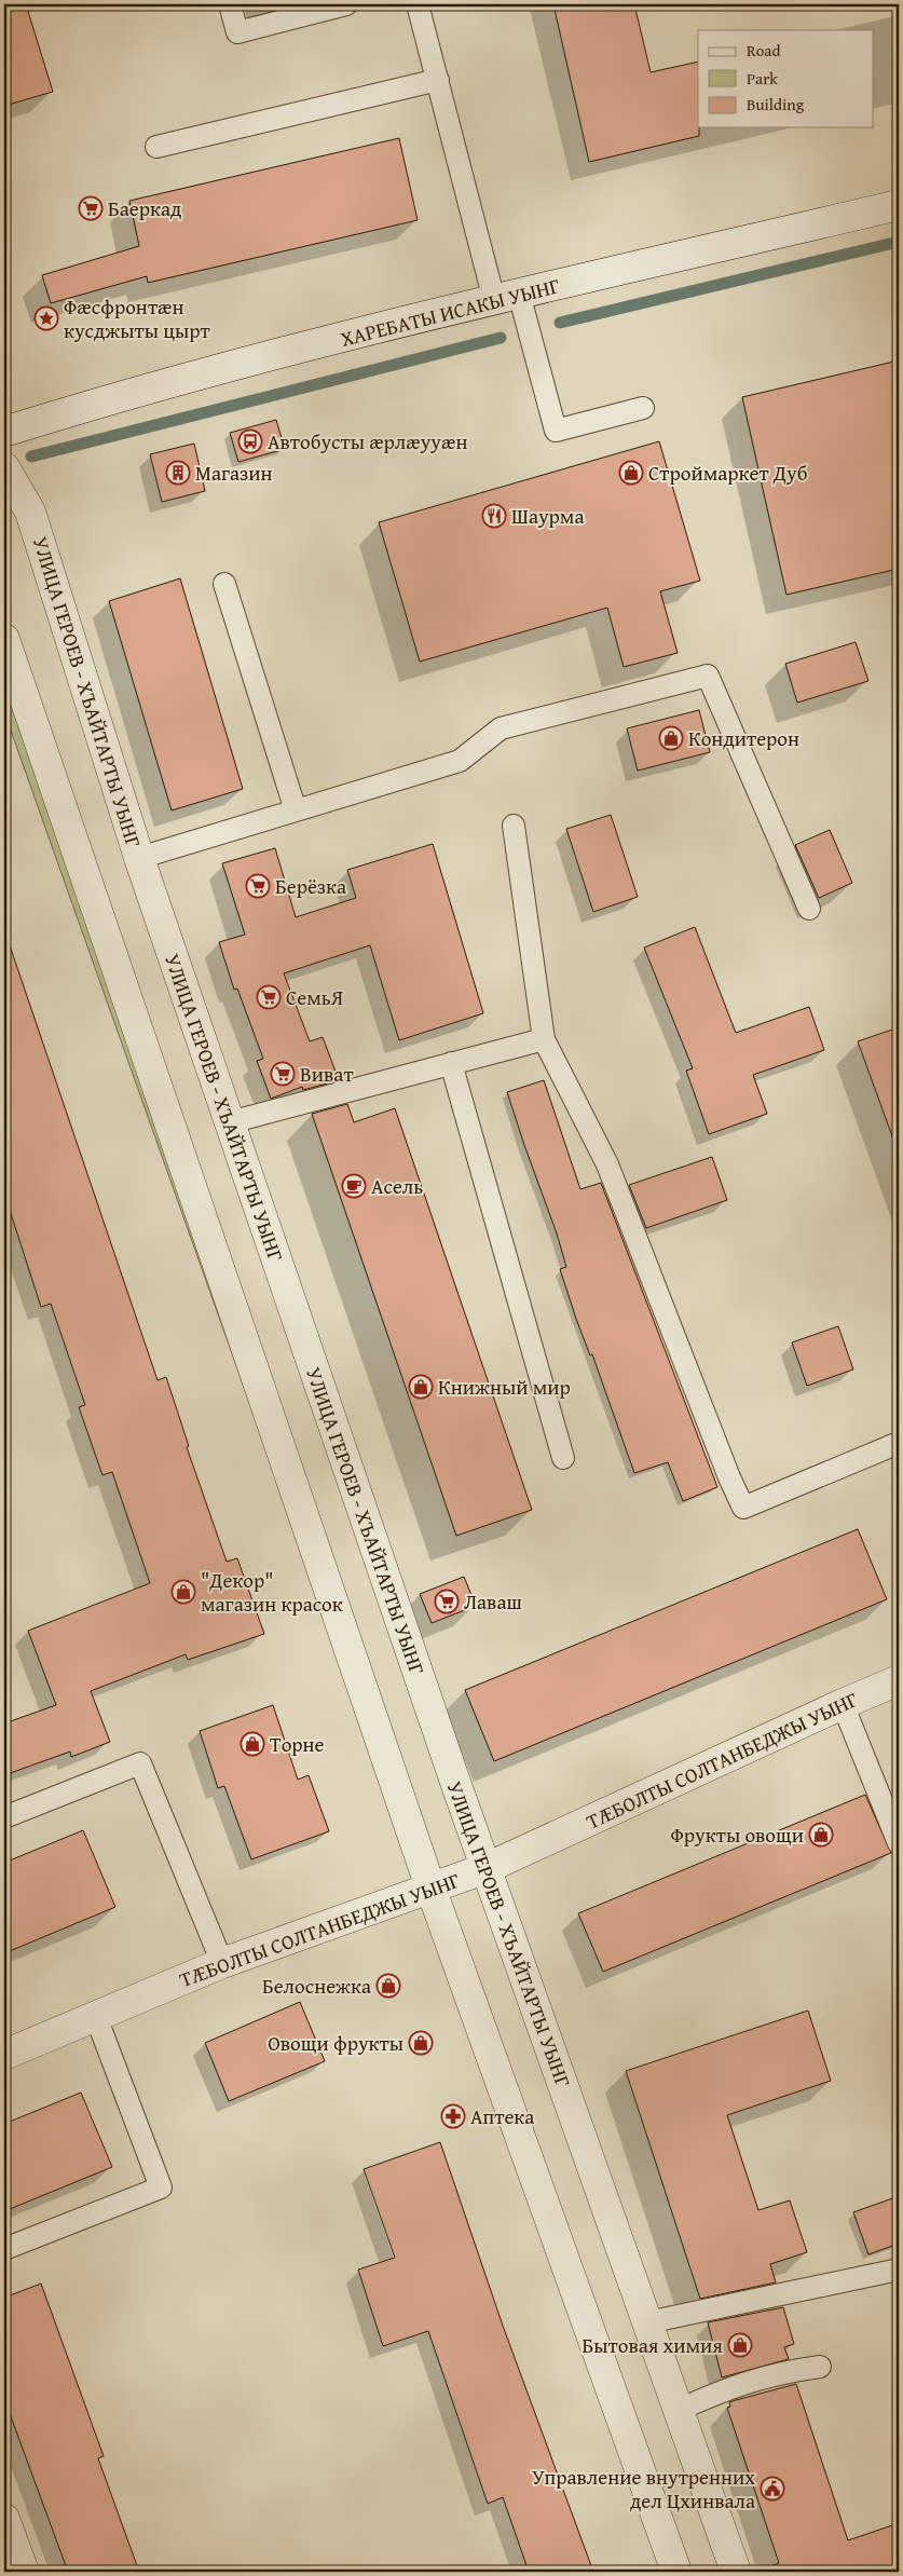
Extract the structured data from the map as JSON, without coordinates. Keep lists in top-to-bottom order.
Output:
{
  "streets": {
    "street": ["ХАРЕБАТЫ ИСАКЫ УЫНГ", "УЛИЦА ГЕРОЕВ - ХЪАЙТАРТЫ УЫНГ", "ТÆБОЛТЫ СОЛТАНБЕДЖЫ УЫНГ"]
  },
  "crossings": [
    ["УЛИЦА ГЕРОЕВ - ХЪАЙТАРТЫ УЫНГ", "ТÆБОЛТЫ СОЛТАНБЕДЖЫ УЫНГ"]
  ],
  "places": {
    "supermarket": [
      "Баеркад",
      "Берёзка",
      "СемьЯ",
      "Виват",
      "Лаваш"
    ],
    "place": ["Фæсфронтæн кусджыты цырт"],
    "bus stop": ["Автобусты æрлæууæн"],
    "building": ["Магазин"],
    "shop": [
      "Строймаркет Дуб",
      "Кондитерон",
      "Книжный мир",
      "\"Декор\" магазин красок",
      "Торне",
      "Фрукты овощи",
      "Белоснежка",
      "Овощи фрукты",
      "Бытовая химия"
    ],
    "restaurant": ["Шаурма"],
    "cafe": ["Асель"],
    "pharmacy": ["Аптека"],
    "public building": ["Управление внутренних дел Цхинвала"]
  },
  "legend": ["Road", "Park", "Building"]
}
